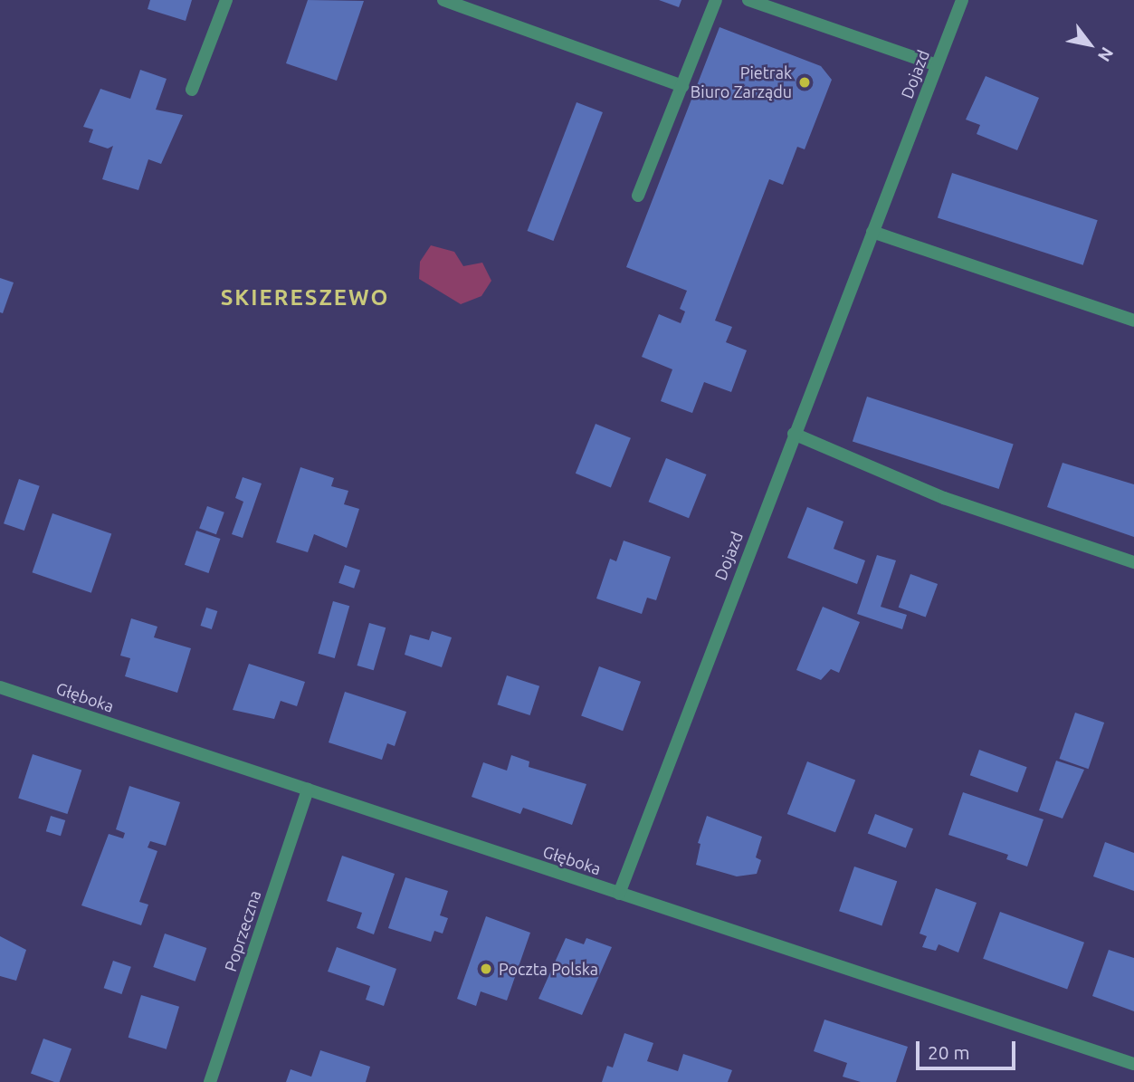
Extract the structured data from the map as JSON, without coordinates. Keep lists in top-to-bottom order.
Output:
{
  "streets": {
    "street": ["Dojazd", "Głęboka", "Poprzeczna"]
  },
  "crossings": [
    ["Dojazd", "Głęboka"],
    ["Głęboka", "Poprzeczna"]
  ],
  "districts": ["SKIERESZEWO"],
  "places": ["Pietrak Biuro Zarządu", "Poczta Polska"],
  "scale_bar": "20 m",
  "north": "bottom right"
}
